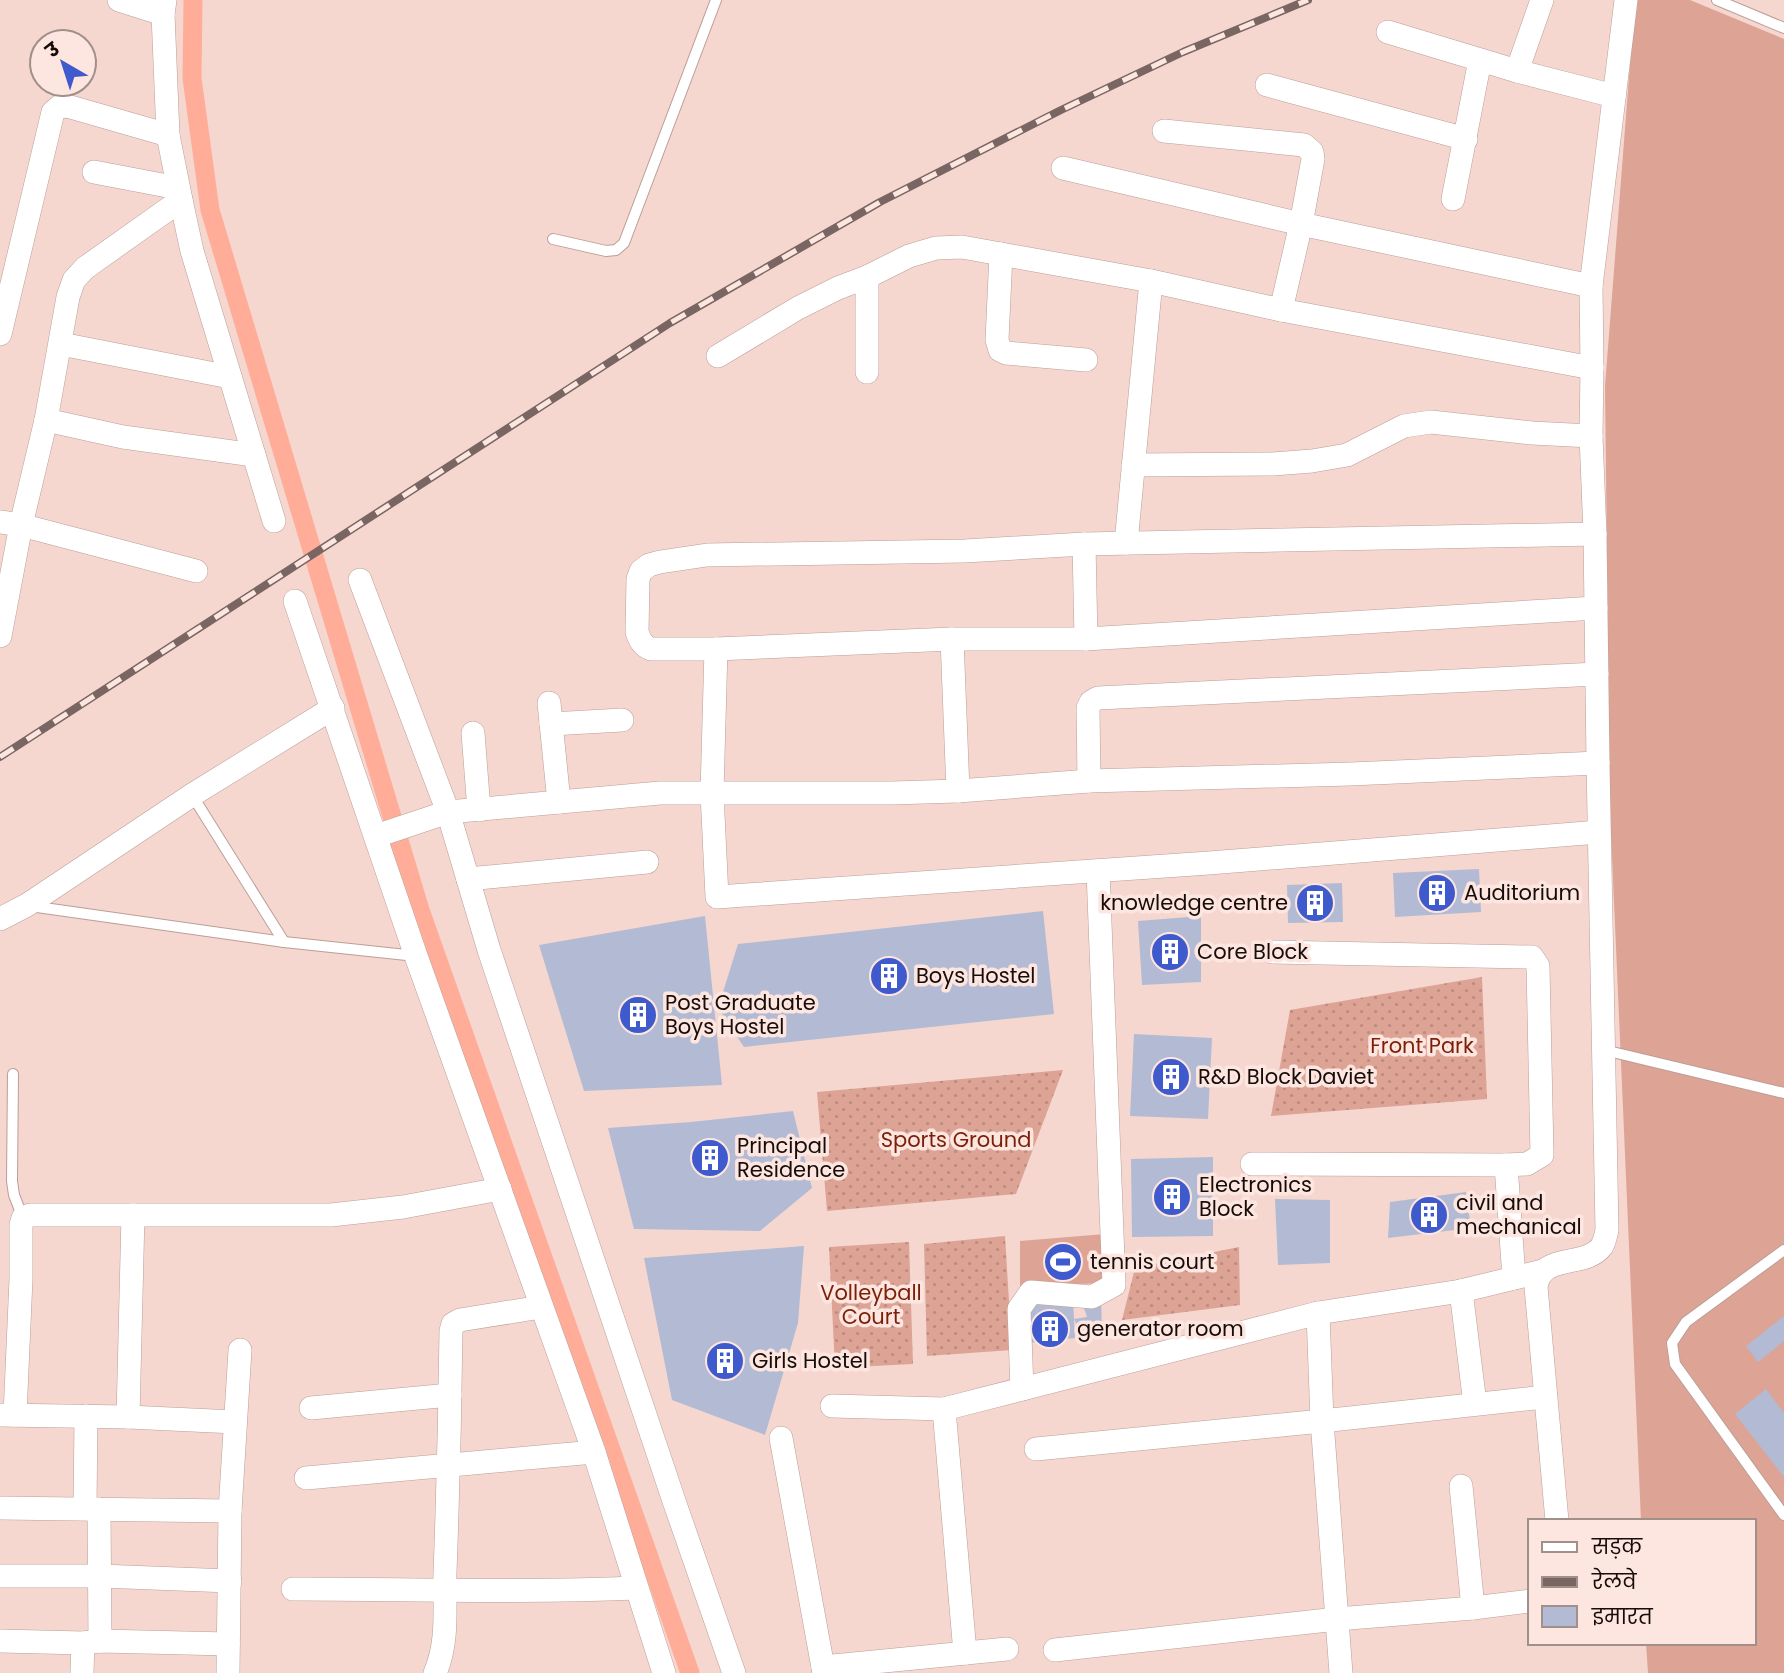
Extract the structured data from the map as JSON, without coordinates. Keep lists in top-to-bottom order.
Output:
{
  "parks": ["Front Park", "Sports Ground", "Volleyball Court"],
  "places": {
    "building": [
      "Auditorium",
      "knowledge centre",
      "Core Block",
      "Boys Hostel",
      "Post Graduate Boys Hostel",
      "R&D Block Daviet",
      "Principal Residence",
      "Electronics Block",
      "civil and mechanical",
      "generator room",
      "Girls Hostel"
    ],
    "sports": ["tennis court"]
  },
  "legend": ["सड़क", "रेलवे", "इमारत"],
  "north": "top left"
}
